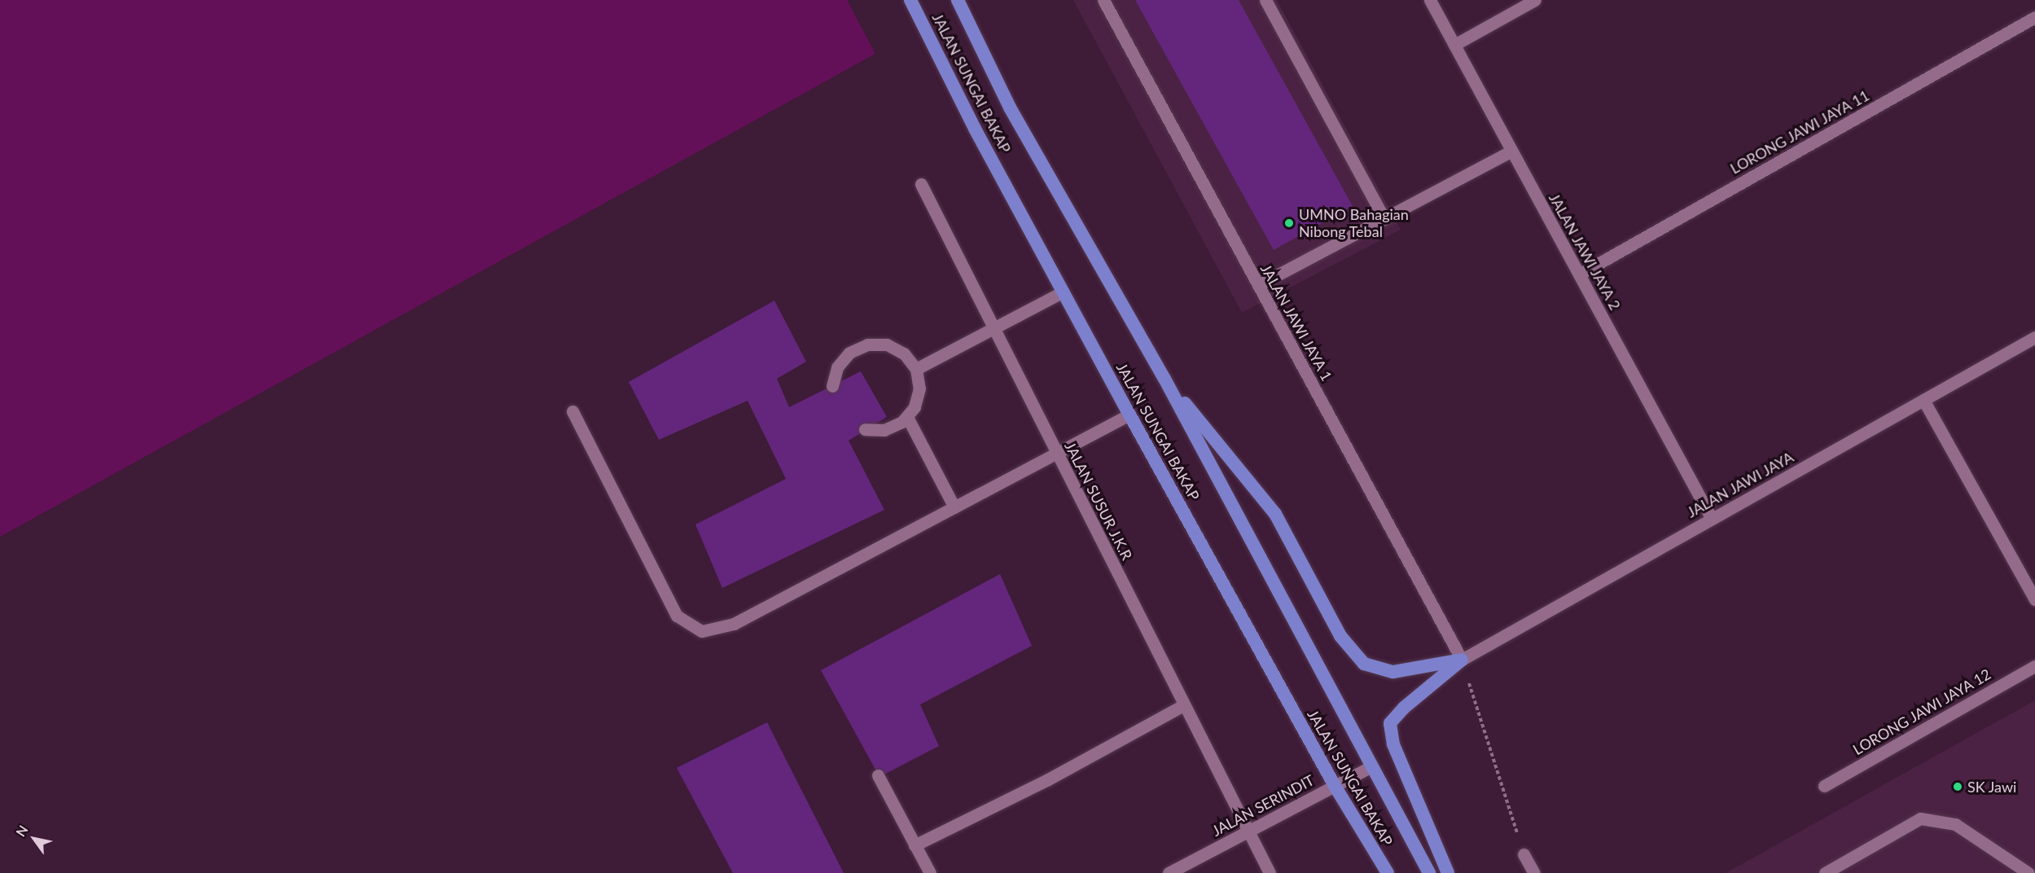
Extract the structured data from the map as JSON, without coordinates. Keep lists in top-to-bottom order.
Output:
{
  "streets": {
    "highway": ["JALAN SUNGAI BAKAP"],
    "street": [
      "LORONG JAWI JAYA 11",
      "JALAN JAWI JAYA 2",
      "JALAN JAWI JAYA 1",
      "JALAN JAWI JAYA",
      "JALAN SUSUR J.K.R",
      "LORONG JAWI JAYA 12",
      "JALAN SERINDIT"
    ]
  },
  "crossings": [
    ["JALAN SUNGAI BAKAP", "JALAN SERINDIT"],
    ["LORONG JAWI JAYA 11", "JALAN JAWI JAYA 2"],
    ["JALAN JAWI JAYA 2", "JALAN JAWI JAYA"],
    ["JALAN JAWI JAYA 1", "JALAN JAWI JAYA"],
    ["JALAN SUSUR J.K.R", "JALAN SERINDIT"]
  ],
  "places": ["UMNO Bahagian Nibong Tebal", "SK Jawi"],
  "north": "top left"
}
